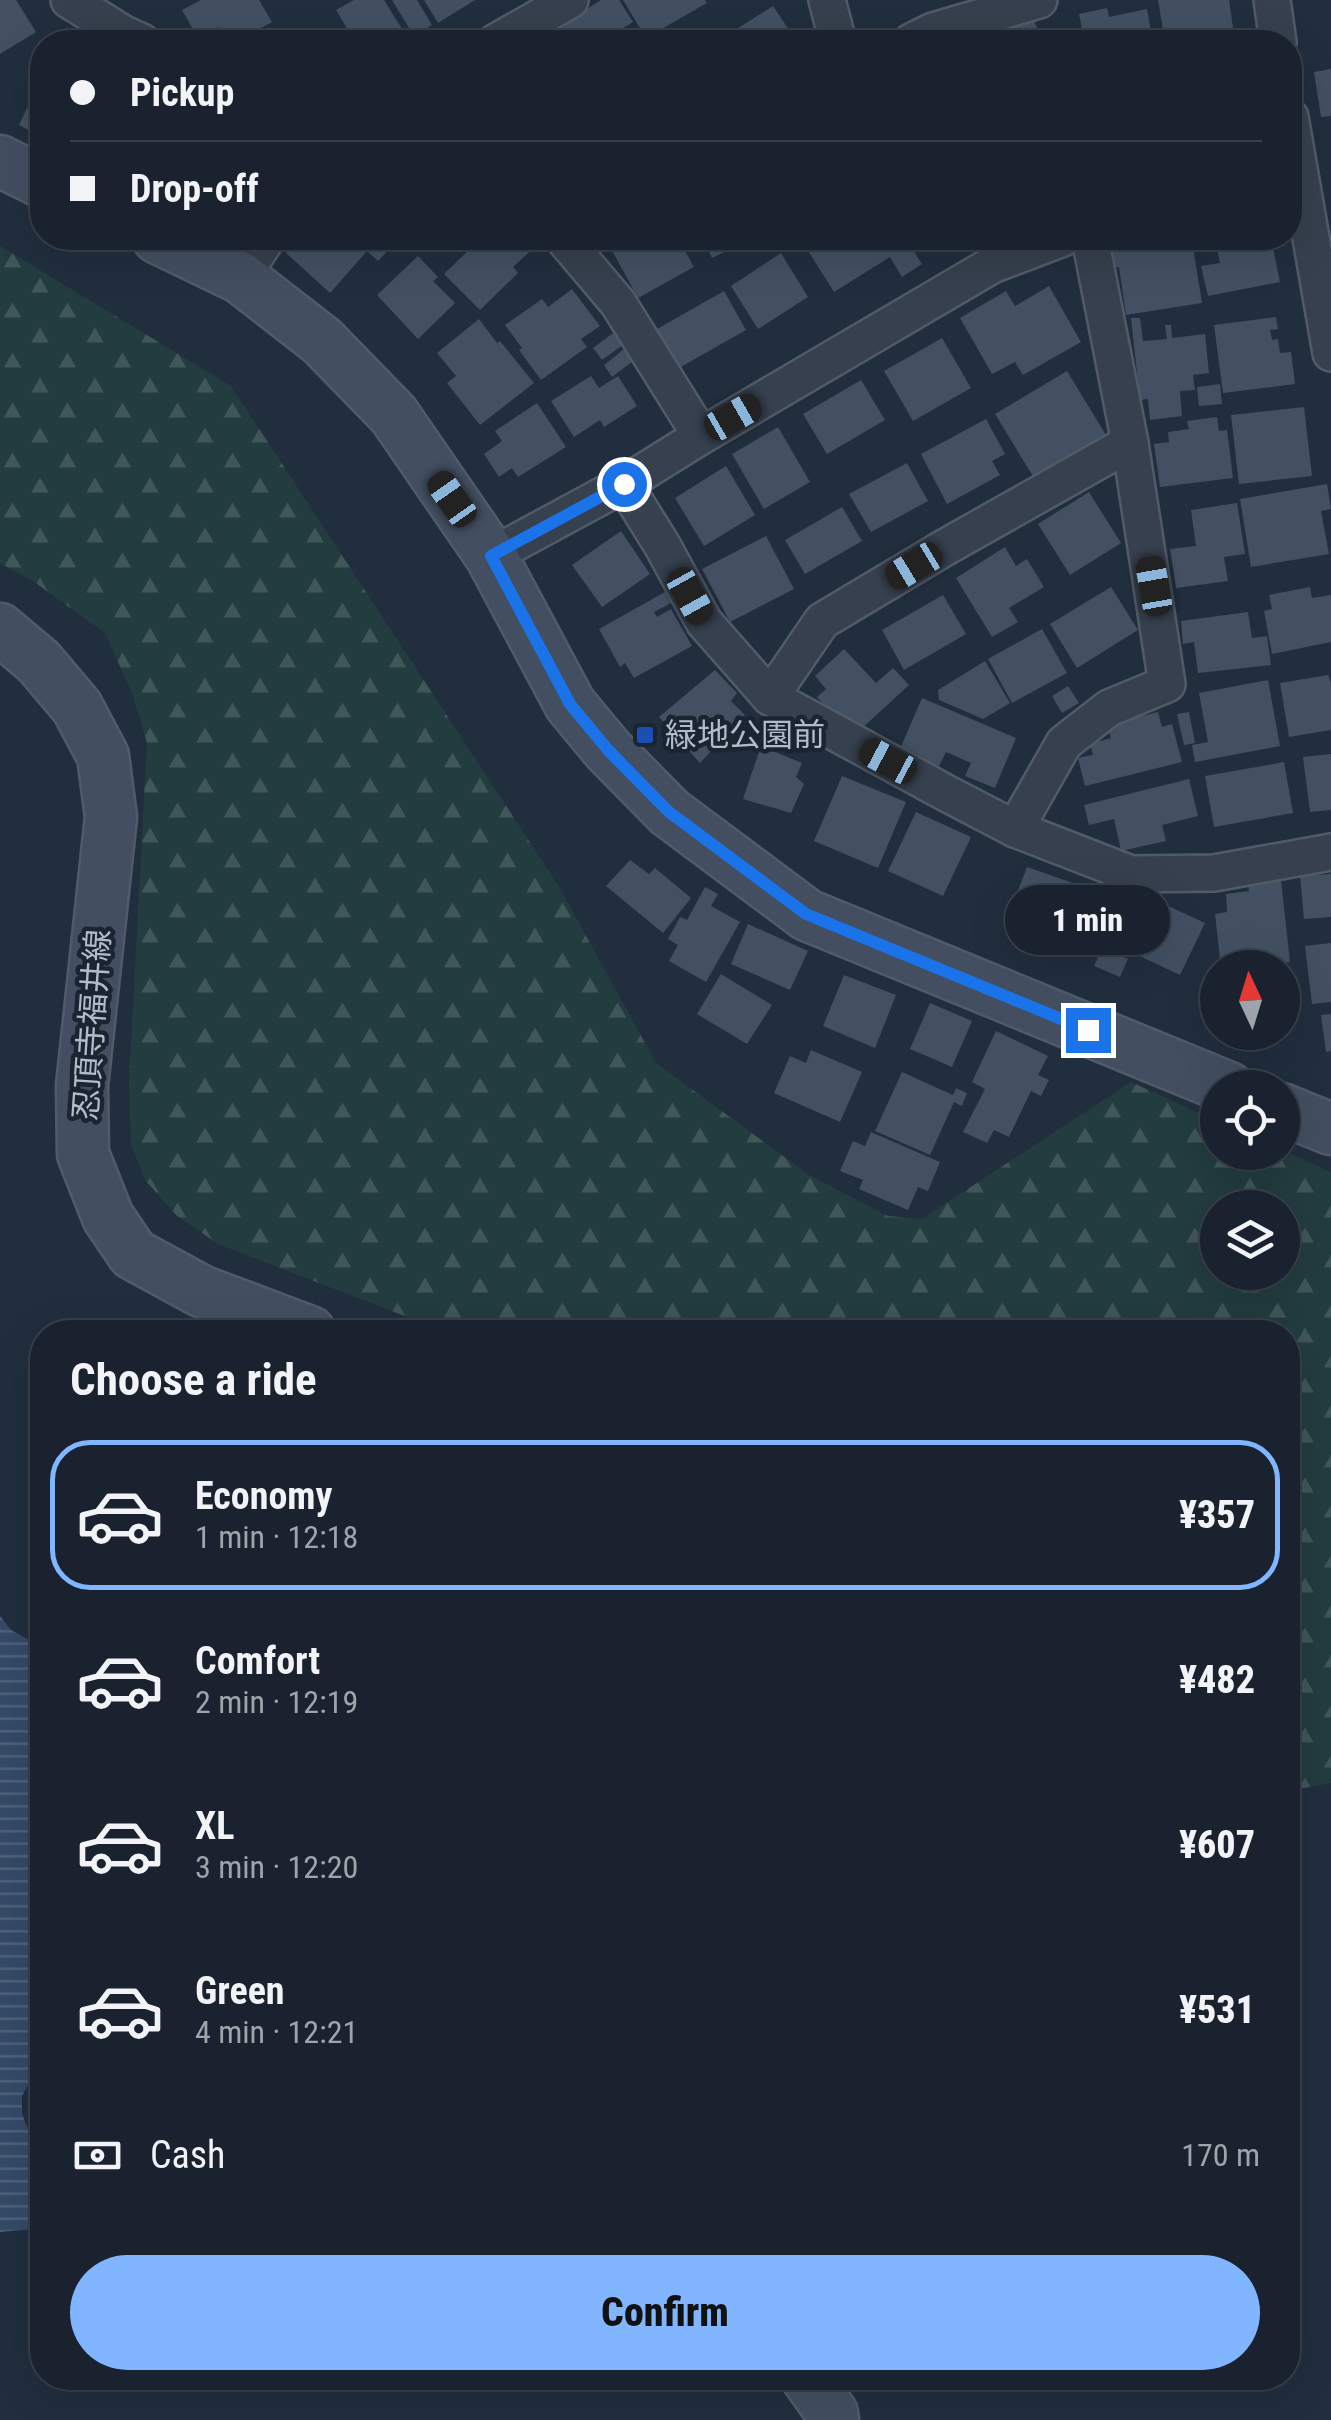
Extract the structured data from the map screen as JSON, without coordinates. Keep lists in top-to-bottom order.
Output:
{
  "streets": {
    "street": ["忍頂寺福井線"]
  },
  "places": {
    "transit": ["緑地公園前"]
  },
  "north": "top",
  "page": {
    "banner": ["Pickup", "Drop-off"],
    "bubble": "1 min",
    "heading": "Choose a ride",
    "list": [
      {
        "name": "Economy",
        "note": "1 min · 12:18",
        "value": "¥357"
      },
      {
        "name": "Comfort",
        "note": "2 min · 12:19",
        "value": "¥482"
      },
      {
        "name": "XL",
        "note": "3 min · 12:20",
        "value": "¥607"
      },
      {
        "name": "Green",
        "note": "4 min · 12:21",
        "value": "¥531"
      }
    ],
    "pay": ["Cash", "170 m"],
    "buttons": "Confirm"
  }
}
